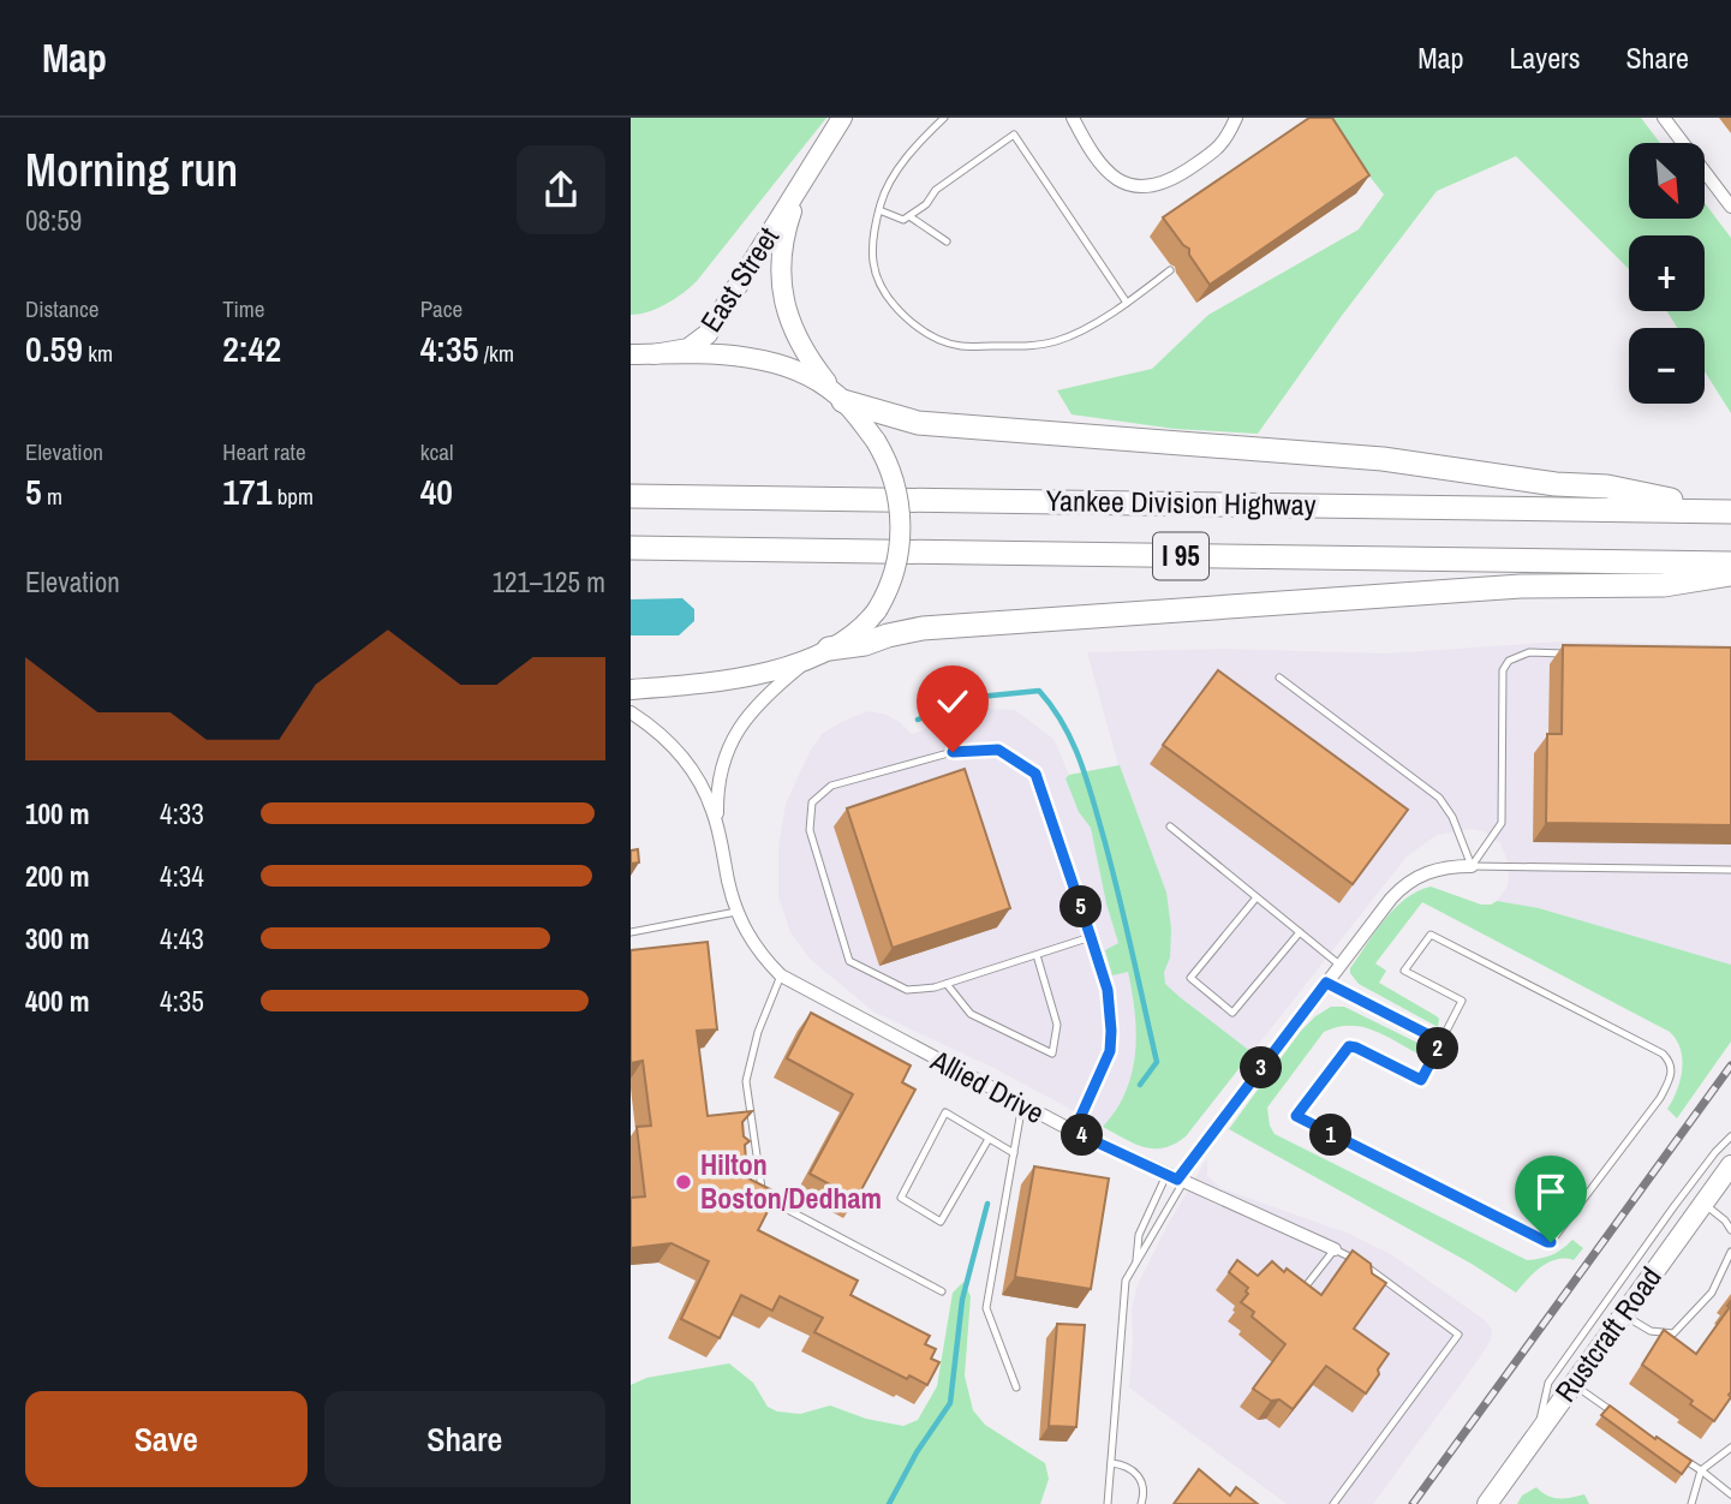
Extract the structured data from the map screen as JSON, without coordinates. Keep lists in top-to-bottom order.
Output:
{
  "streets": {
    "highway": ["Yankee Division Highway", "I 95"],
    "main road": ["East Street", "Rustcraft Road"],
    "street": ["Allied Drive"]
  },
  "crossings": [
    ["East Street", "Allied Drive"]
  ],
  "places": ["Hilton Boston/Dedham"],
  "north": "bottom right",
  "page": {
    "header": "Map",
    "nav": ["Map", "Layers", "Share"],
    "heading": ["Morning run", "08:59"],
    "map_buttons": ["+", "−"],
    "stats": [
      ["Distance", "0.59 km"],
      ["Time", "2:42"],
      ["Pace", "4:35 /km"],
      ["Elevation", "5 m"],
      ["Heart rate", "171 bpm"],
      ["kcal", "40"]
    ],
    "chart": ["Elevation", "121–125 m"],
    "list": [
      {
        "name": "100 m",
        "note": "4:33"
      },
      {
        "name": "200 m",
        "note": "4:34"
      },
      {
        "name": "300 m",
        "note": "4:43"
      },
      {
        "name": "400 m",
        "note": "4:35"
      }
    ],
    "pins": [
      "5",
      "2",
      "3",
      "1",
      "4"
    ],
    "buttons": ["Save", "Share"]
  }
}
